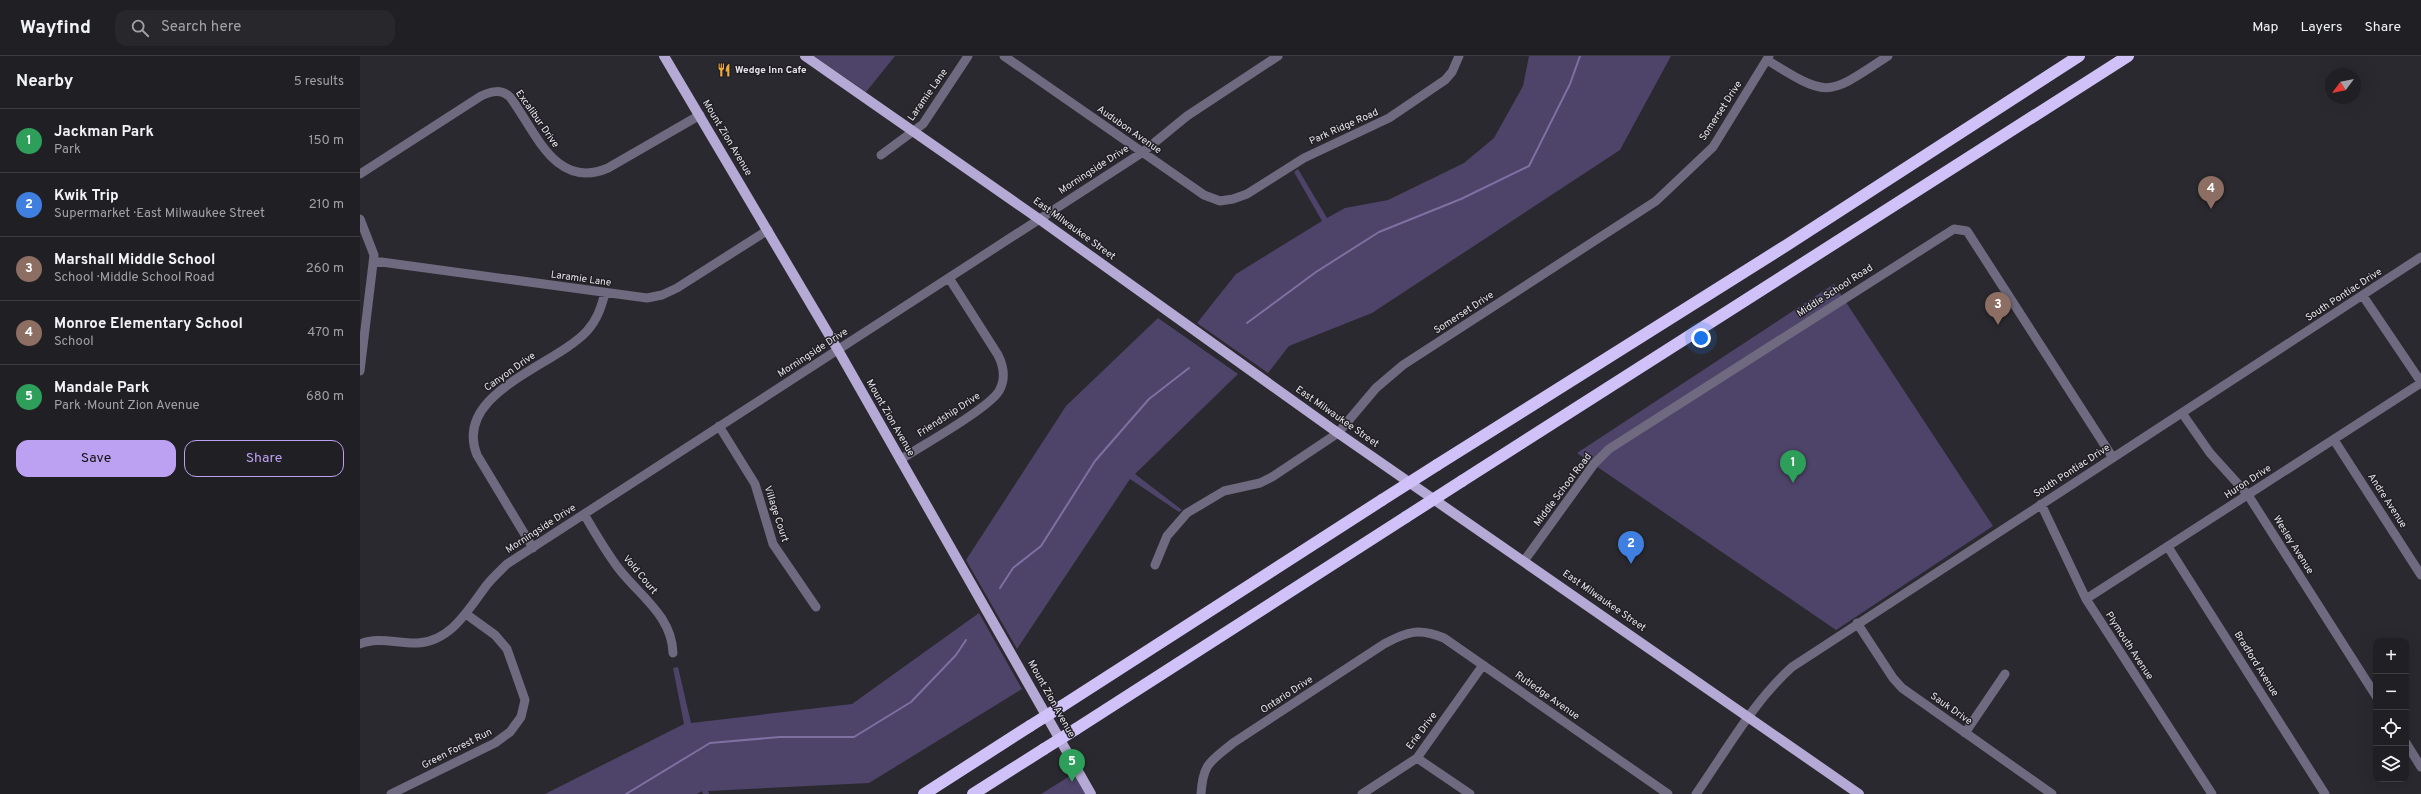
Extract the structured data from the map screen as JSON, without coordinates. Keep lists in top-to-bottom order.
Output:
{
  "streets": {
    "main road": ["Mount Zion Avenue", "East Milwaukee Street"],
    "street": [
      "Laramie Lane",
      "Somerset Drive",
      "Excalibur Drive",
      "Park Ridge Road",
      "Audubon Avenue",
      "Morningside Drive",
      "Middle School Road",
      "South Pontiac Drive",
      "Canyon Drive",
      "Friendship Drive",
      "Huron Drive",
      "Andre Avenue",
      "Village Court",
      "Wesley Avenue",
      "Vold Court",
      "Plymouth Avenue",
      "Bradford Avenue",
      "Ontario Drive",
      "Rutledge Avenue",
      "Sauk Drive",
      "Erie Drive",
      "Green Forest Run"
    ]
  },
  "crossings": [
    ["Laramie Lane", "Mount Zion Avenue"],
    ["Laramie Lane", "East Milwaukee Street"],
    ["Laramie Lane", "Canyon Drive"],
    ["Somerset Drive", "East Milwaukee Street"],
    ["Excalibur Drive", "Mount Zion Avenue"],
    ["Park Ridge Road", "Audubon Avenue"],
    ["Audubon Avenue", "Morningside Drive"],
    ["Mount Zion Avenue", "Morningside Drive"],
    ["Mount Zion Avenue", "Friendship Drive"],
    ["Morningside Drive", "East Milwaukee Street"],
    ["Morningside Drive", "Canyon Drive"],
    ["Morningside Drive", "Friendship Drive"],
    ["Morningside Drive", "Village Court"],
    ["Morningside Drive", "Vold Court"],
    ["Morningside Drive", "Green Forest Run"],
    ["East Milwaukee Street", "Middle School Road"],
    ["East Milwaukee Street", "South Pontiac Drive"],
    ["Middle School Road", "South Pontiac Drive"],
    ["South Pontiac Drive", "Wesley Avenue"],
    ["South Pontiac Drive", "Plymouth Avenue"],
    ["South Pontiac Drive", "Sauk Drive"],
    ["Huron Drive", "Andre Avenue"],
    ["Huron Drive", "Wesley Avenue"],
    ["Huron Drive", "Plymouth Avenue"],
    ["Huron Drive", "Bradford Avenue"],
    ["Ontario Drive", "Rutledge Avenue"],
    ["Rutledge Avenue", "Erie Drive"]
  ],
  "places": {
    "restaurant": ["Wedge Inn Cafe"]
  },
  "north": "bottom left",
  "page": {
    "header": "Wayfind",
    "search": "Search here",
    "nav": ["Map", "Layers", "Share"],
    "heading": ["Nearby", "5 results"],
    "list": [
      {
        "mark": "1",
        "name": "Jackman Park",
        "note": "Park",
        "value": "150 m"
      },
      {
        "mark": "2",
        "name": "Kwik Trip",
        "note": "Supermarket · East Milwaukee Street",
        "value": "210 m"
      },
      {
        "mark": "3",
        "name": "Marshall Middle School",
        "note": "School · Middle School Road",
        "value": "260 m"
      },
      {
        "mark": "4",
        "name": "Monroe Elementary School",
        "note": "School",
        "value": "470 m"
      },
      {
        "mark": "5",
        "name": "Mandale Park",
        "note": "Park · Mount Zion Avenue",
        "value": "680 m"
      }
    ],
    "pins": [
      "4",
      "3",
      "1",
      "2",
      "5"
    ],
    "buttons": ["Save", "Share"],
    "map_buttons": ["+", "−"]
  }
}
